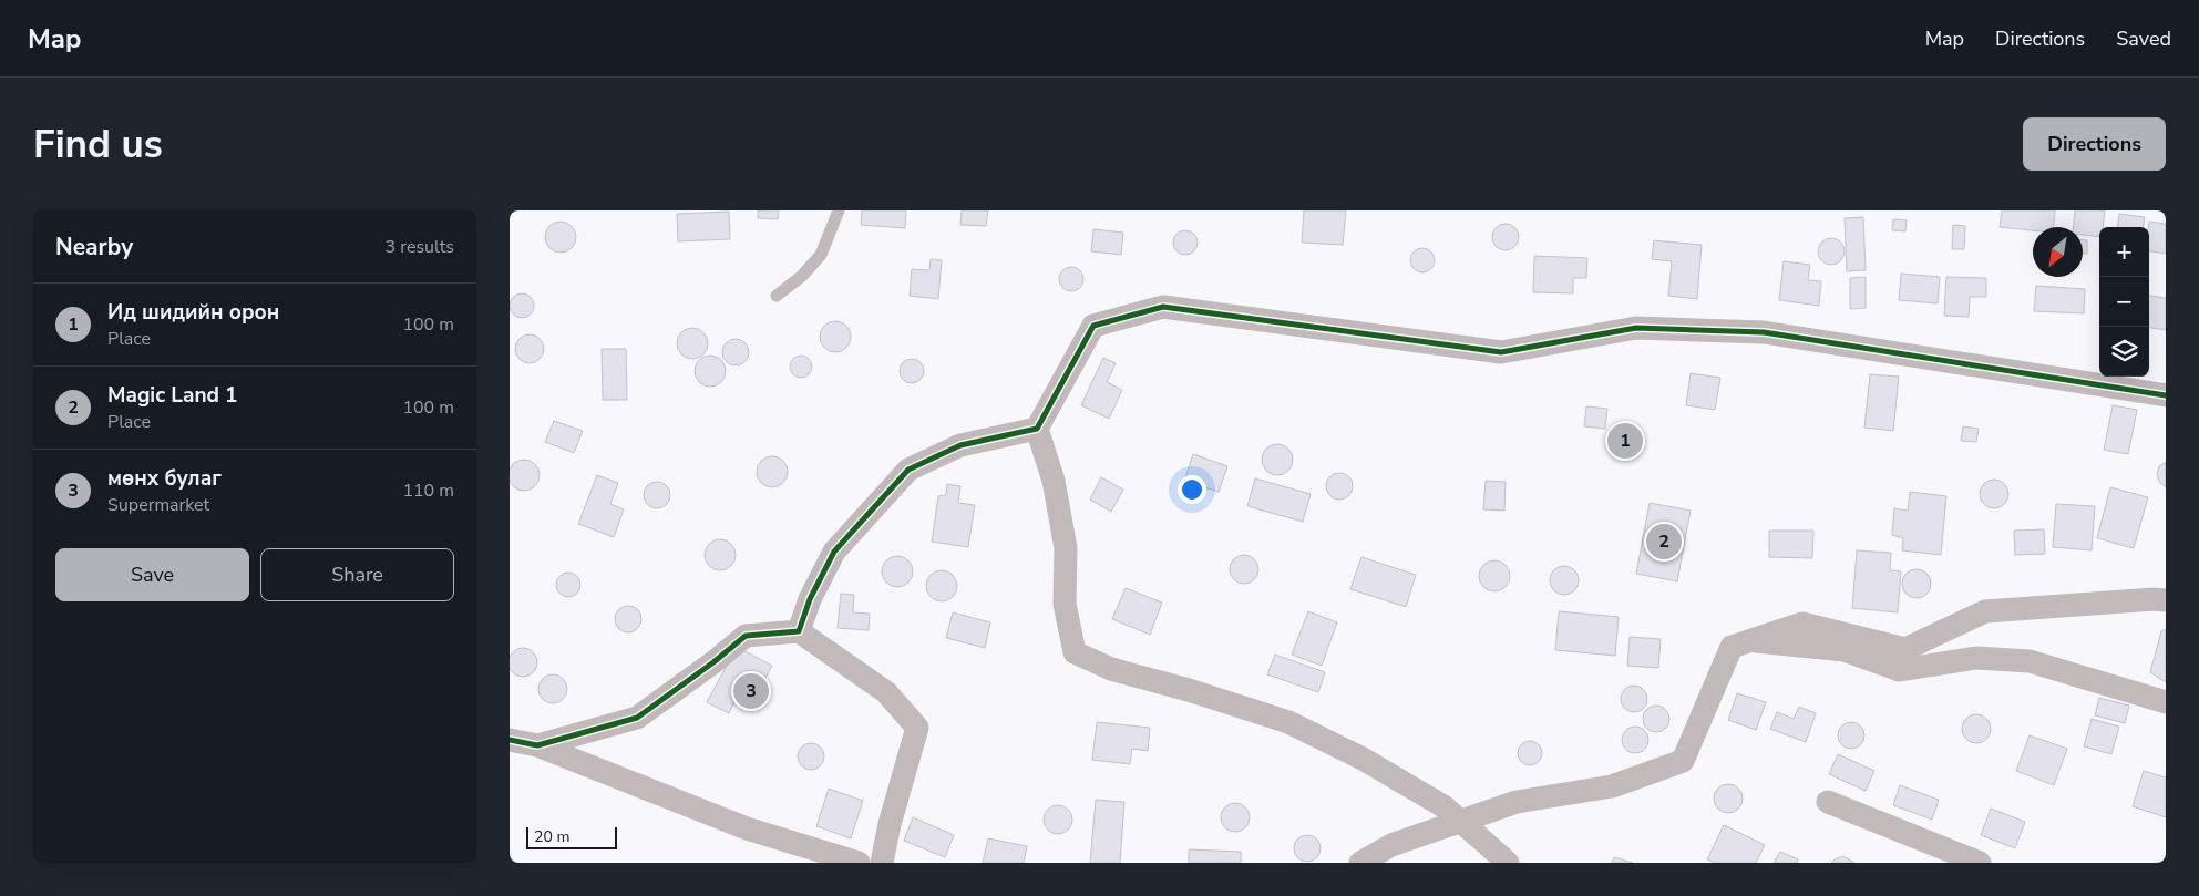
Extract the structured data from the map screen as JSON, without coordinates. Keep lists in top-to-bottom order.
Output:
{
  "scale_bar": "20 m",
  "north": "bottom left",
  "page": {
    "header": "Map",
    "nav": ["Map", "Directions", "Saved"],
    "buttons": [
      "Directions",
      ["Save", "Share"]
    ],
    "title": "Find us",
    "heading": ["Nearby", "3 results"],
    "map_buttons": ["+", "−"],
    "list": [
      {
        "mark": "1",
        "name": "Ид шидийн орон",
        "note": "Place",
        "value": "100 m"
      },
      {
        "mark": "2",
        "name": "Magic Land 1",
        "note": "Place",
        "value": "100 m"
      },
      {
        "mark": "3",
        "name": "мөнх булаг",
        "note": "Supermarket",
        "value": "110 m"
      }
    ],
    "pins": ["1", "2", "3"],
    "scale": "20 m"
  }
}
